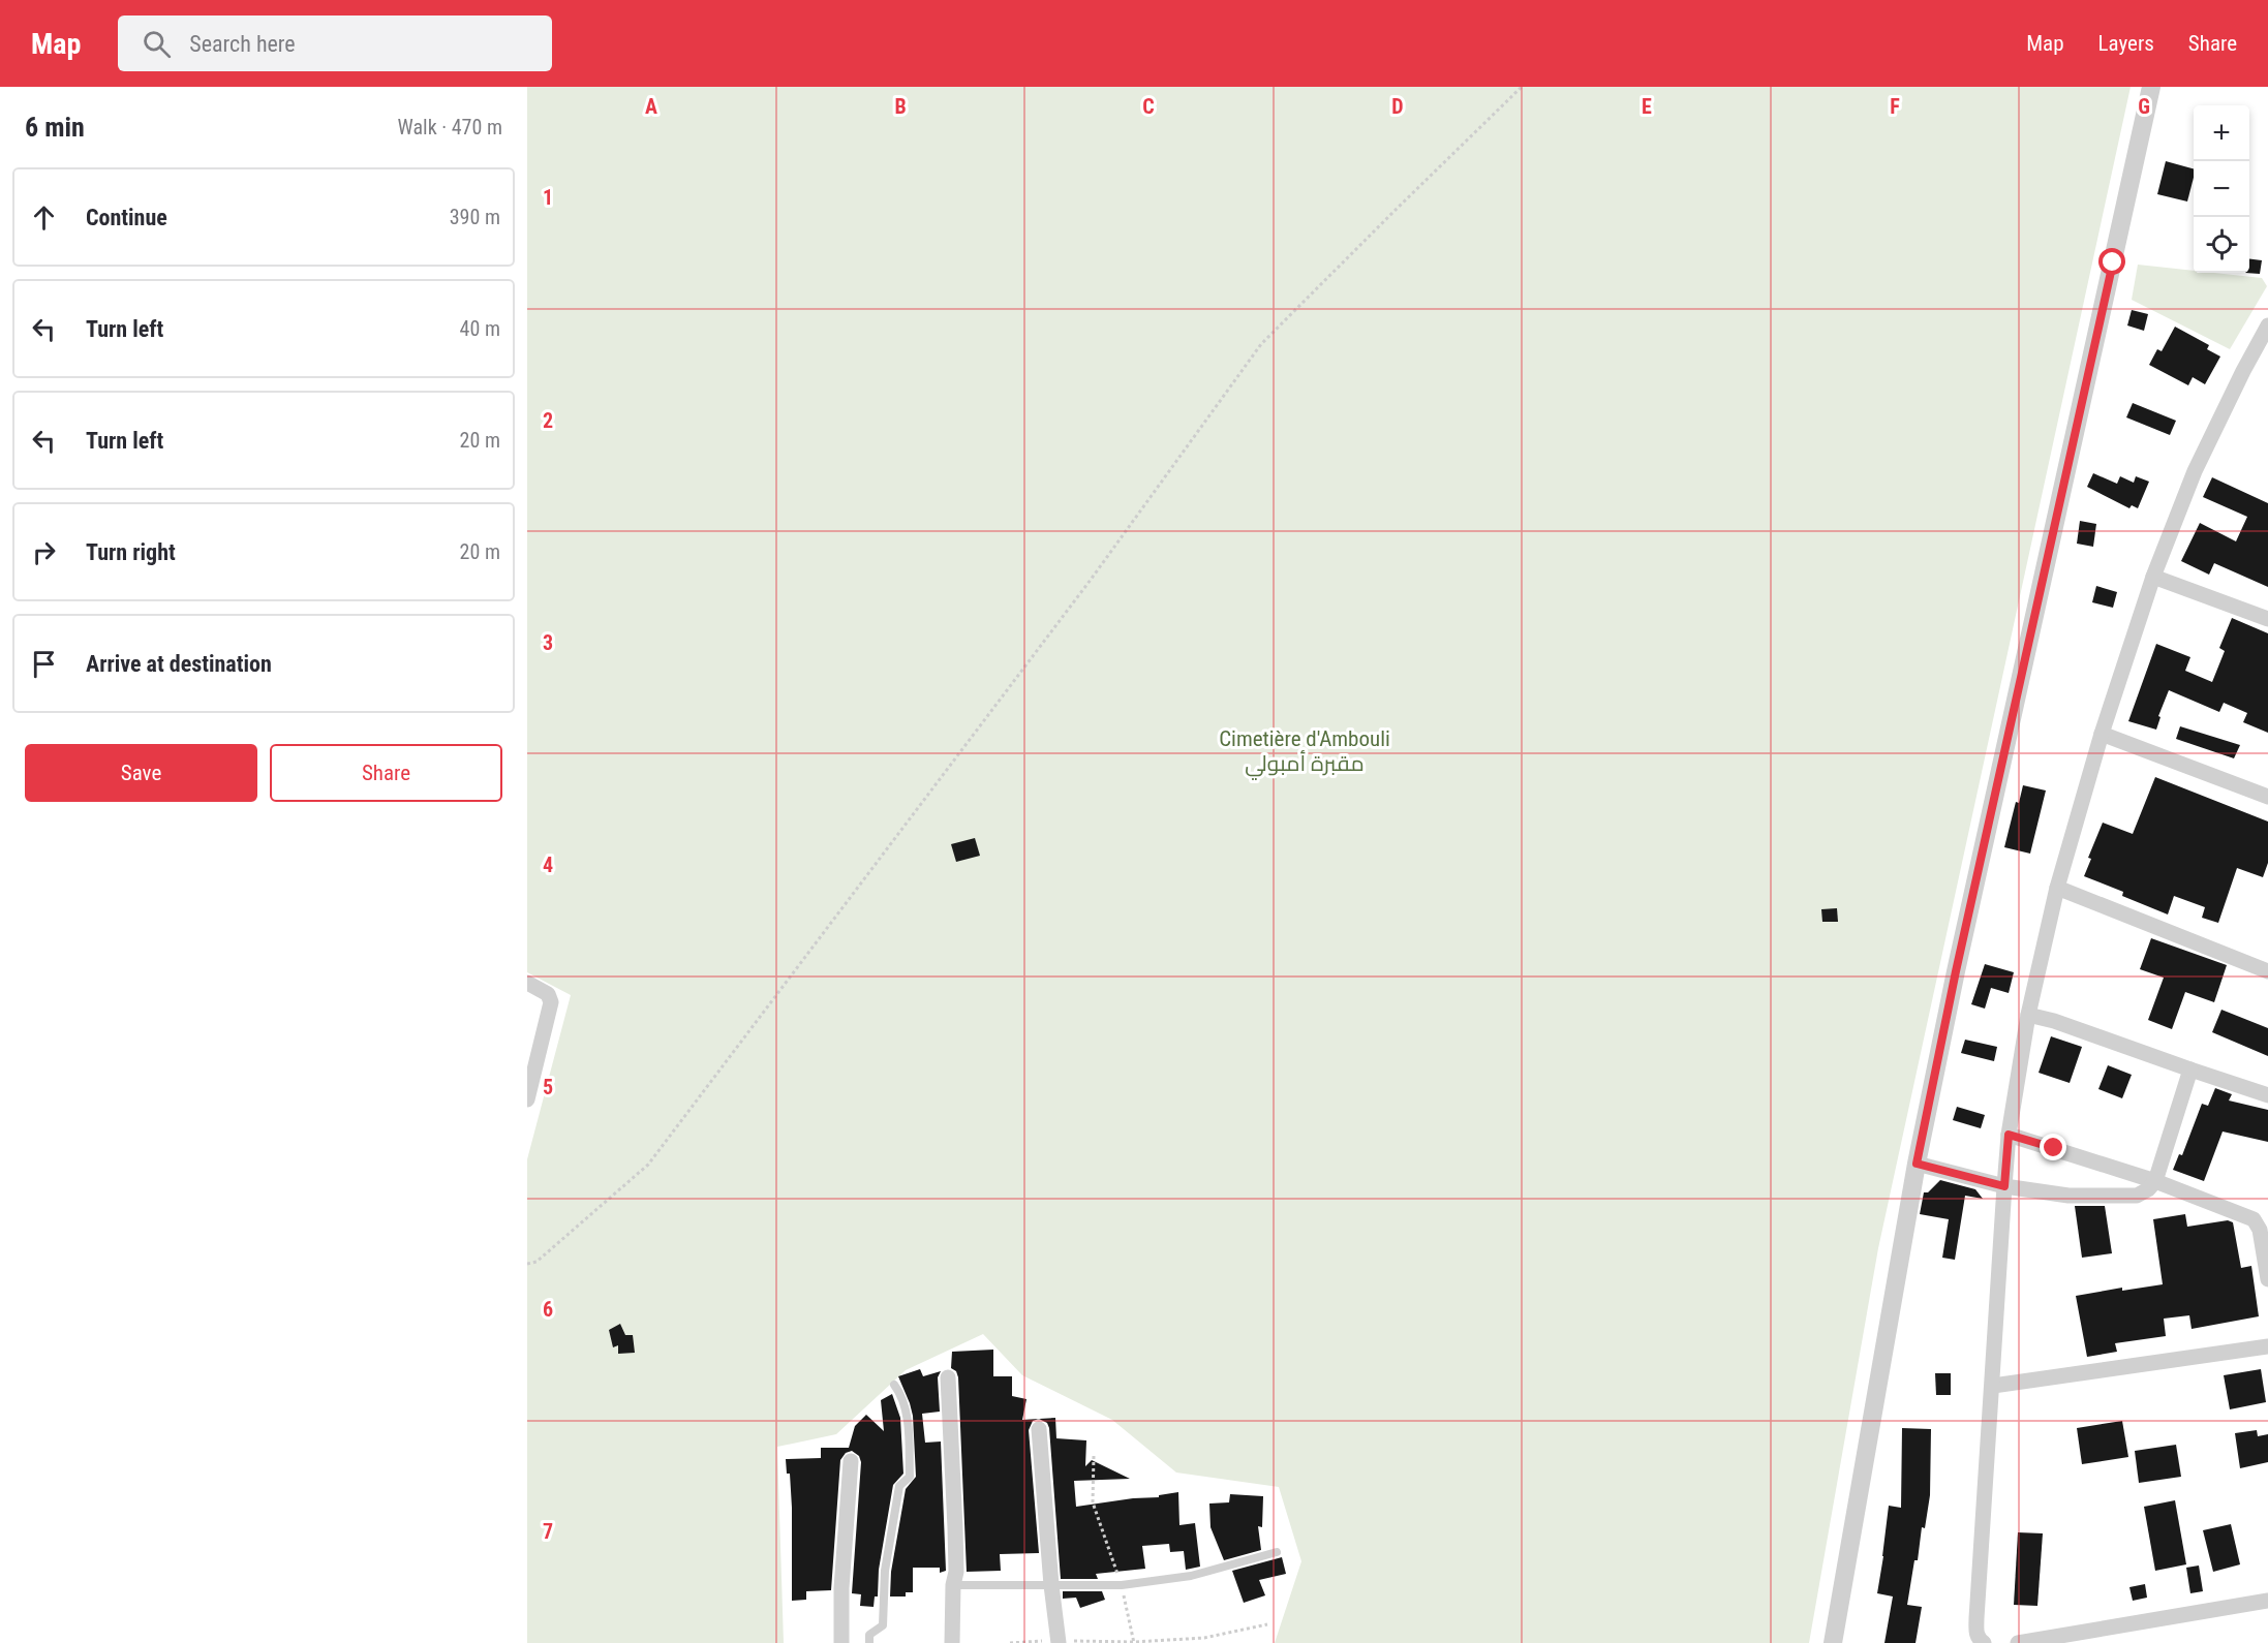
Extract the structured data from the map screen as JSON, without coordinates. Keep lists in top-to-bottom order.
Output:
{
  "parks": ["Cimetière d'Ambouli مقبرة أمبولي"],
  "page": {
    "header": "Map",
    "search": "Search here",
    "nav": ["Map", "Layers", "Share"],
    "heading": ["6 min", "Walk · 470 m"],
    "map_buttons": ["+", "−"],
    "list": [
      ["Continue", "390 m"],
      ["Turn left", "40 m"],
      ["Turn left", "20 m"],
      ["Turn right", "20 m"],
      "Arrive at destination"
    ],
    "buttons": ["Save", "Share"]
  },
  "grid": {
    "columns": [
      "A",
      "B",
      "C",
      "D",
      "E",
      "F",
      "G"
    ],
    "rows": [
      "1",
      "2",
      "3",
      "4",
      "5",
      "6",
      "7"
    ]
  }
}
